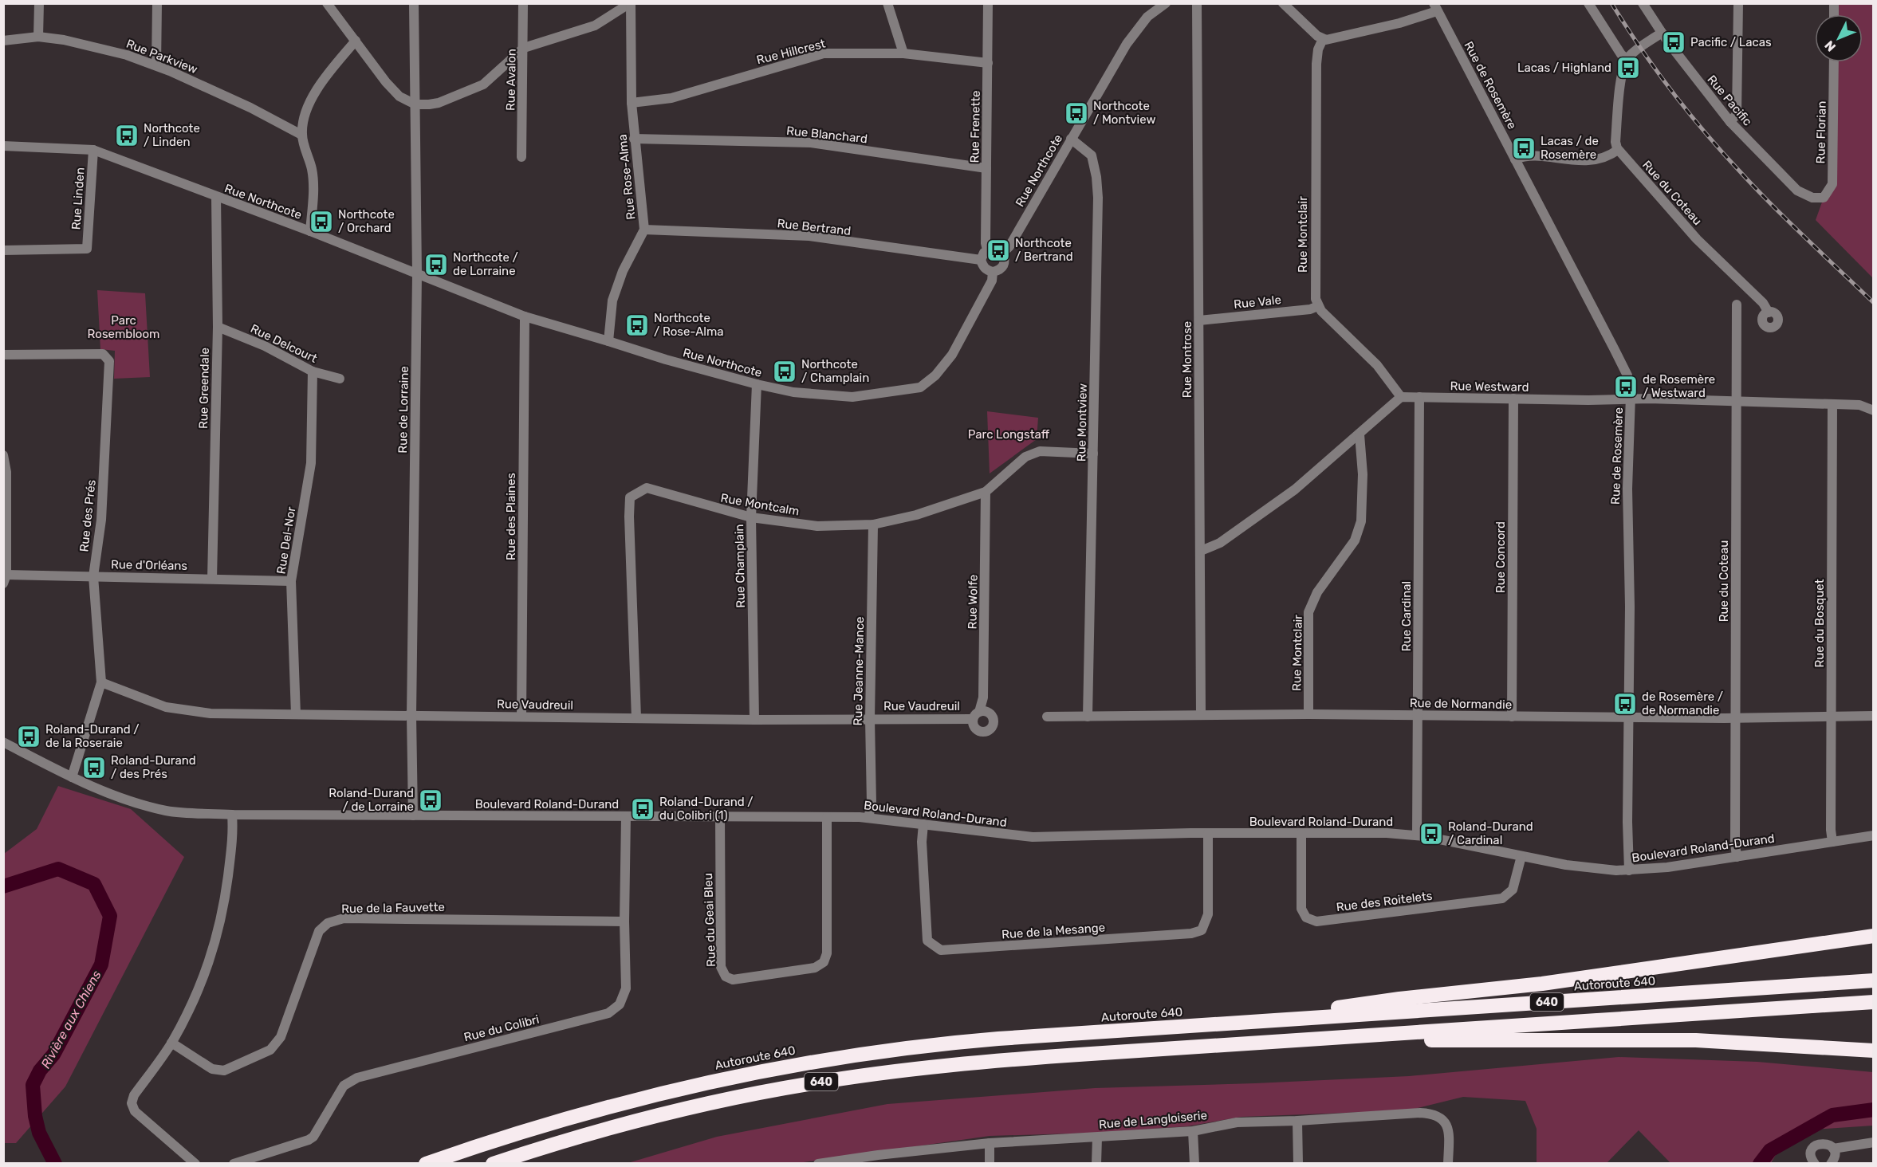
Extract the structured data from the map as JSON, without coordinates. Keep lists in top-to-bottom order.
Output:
{
  "streets": {
    "highway": ["Autoroute 640", "640"],
    "street": [
      "Rue Hillcrest",
      "Rue Parkview",
      "Rue Avalon",
      "Rue de Rosemère",
      "Rue Pacific",
      "Rue Frenette",
      "Rue Florian",
      "Rue Blanchard",
      "Rue Northcote",
      "Rue Rose-Alma",
      "Rue du Coteau",
      "Rue Linden",
      "Rue Bertrand",
      "Rue Montclair",
      "Rue Vale",
      "Rue Delcourt",
      "Rue Montrose",
      "Rue Westward",
      "Rue Greendale",
      "Rue de Lorraine",
      "Rue Montview",
      "Rue Montcalm",
      "Rue des Prés",
      "Rue des Plaines",
      "Rue Del-Nor",
      "Rue Concord",
      "Rue d'Orléans",
      "Rue Champlain",
      "Rue Wolfe",
      "Rue Cardinal",
      "Rue du Bosquet",
      "Rue Jeanne-Mance",
      "Rue de Normandie",
      "Rue Vaudreuil",
      "Boulevard Roland-Durand",
      "Rue des Roitelets",
      "Rue de la Fauvette",
      "Rue du Geai Bleu",
      "Rue de la Mesange",
      "Rue du Colibri",
      "Rue de Langloiserie"
    ]
  },
  "crossings": [
    ["Rue Hillcrest", "Rue Frenette"],
    ["Rue Hillcrest", "Rue Rose-Alma"],
    ["Rue de Rosemère", "Rue Westward"],
    ["Rue de Rosemère", "Rue de Normandie"],
    ["Rue de Rosemère", "Boulevard Roland-Durand"],
    ["Rue Pacific", "Rue Florian"],
    ["Rue Frenette", "Rue Blanchard"],
    ["Rue Frenette", "Rue Northcote"],
    ["Rue Frenette", "Rue Bertrand"],
    ["Rue Blanchard", "Rue Rose-Alma"],
    ["Rue Northcote", "Rue Rose-Alma"],
    ["Rue Northcote", "Rue Linden"],
    ["Rue Northcote", "Rue Bertrand"],
    ["Rue Northcote", "Rue Greendale"],
    ["Rue Northcote", "Rue de Lorraine"],
    ["Rue Northcote", "Rue Montview"],
    ["Rue Northcote", "Rue des Plaines"],
    ["Rue Northcote", "Rue Champlain"],
    ["Rue Rose-Alma", "Rue Bertrand"],
    ["Rue du Coteau", "Rue Westward"],
    ["Rue du Coteau", "Rue de Normandie"],
    ["Rue du Coteau", "Boulevard Roland-Durand"],
    ["Rue Montclair", "Rue Vale"],
    ["Rue Montclair", "Rue de Normandie"],
    ["Rue Vale", "Rue Montrose"],
    ["Rue Delcourt", "Rue Greendale"],
    ["Rue Delcourt", "Rue Del-Nor"],
    ["Rue Montrose", "Rue de Normandie"],
    ["Rue Westward", "Rue Concord"],
    ["Rue Westward", "Rue Cardinal"],
    ["Rue Westward", "Rue du Bosquet"],
    ["Rue Greendale", "Rue d'Orléans"],
    ["Rue de Lorraine", "Rue Vaudreuil"],
    ["Rue de Lorraine", "Boulevard Roland-Durand"],
    ["Rue Montview", "Rue Montcalm"],
    ["Rue Montview", "Rue de Normandie"],
    ["Rue Montcalm", "Rue Champlain"],
    ["Rue Montcalm", "Rue Wolfe"],
    ["Rue Montcalm", "Rue Jeanne-Mance"],
    ["Rue Montcalm", "Rue Vaudreuil"],
    ["Rue des Prés", "Rue d'Orléans"],
    ["Rue des Prés", "Rue Vaudreuil"],
    ["Rue des Prés", "Boulevard Roland-Durand"],
    ["Rue des Plaines", "Rue Vaudreuil"],
    ["Rue Del-Nor", "Rue d'Orléans"],
    ["Rue Del-Nor", "Rue Vaudreuil"],
    ["Rue Concord", "Rue de Normandie"],
    ["Rue Champlain", "Rue Vaudreuil"],
    ["Rue Wolfe", "Rue Vaudreuil"],
    ["Rue Cardinal", "Rue de Normandie"],
    ["Rue Cardinal", "Boulevard Roland-Durand"],
    ["Rue du Bosquet", "Rue de Normandie"],
    ["Rue du Bosquet", "Boulevard Roland-Durand"],
    ["Rue Jeanne-Mance", "Rue Vaudreuil"],
    ["Rue Jeanne-Mance", "Boulevard Roland-Durand"],
    ["Boulevard Roland-Durand", "Rue des Roitelets"],
    ["Boulevard Roland-Durand", "Rue du Geai Bleu"],
    ["Boulevard Roland-Durand", "Rue de la Mesange"],
    ["Boulevard Roland-Durand", "Rue du Colibri"],
    ["Rue de la Fauvette", "Rue du Colibri"]
  ],
  "water": ["Rivière aux Chiens"],
  "parks": ["Parc Rosembloom", "Parc Longstaff"],
  "places": {
    "bus stop": [
      "Pacific / Lacas",
      "Lacas / Highland",
      "Northcote / Montview",
      "Northcote / Linden",
      "Lacas / de Rosemère",
      "Northcote / Orchard",
      "Northcote / Bertrand",
      "Northcote / de Lorraine",
      "Northcote / Rose-Alma",
      "Northcote / Champlain",
      "de Rosemère / Westward",
      "de Rosemère / de Normandie",
      "Roland-Durand / de la Roseraie",
      "Roland-Durand / des Prés",
      "Roland-Durand / de Lorraine",
      "Roland-Durand / du Colibri (1)",
      "Roland-Durand / Cardinal"
    ]
  },
  "north": "bottom left"
}
